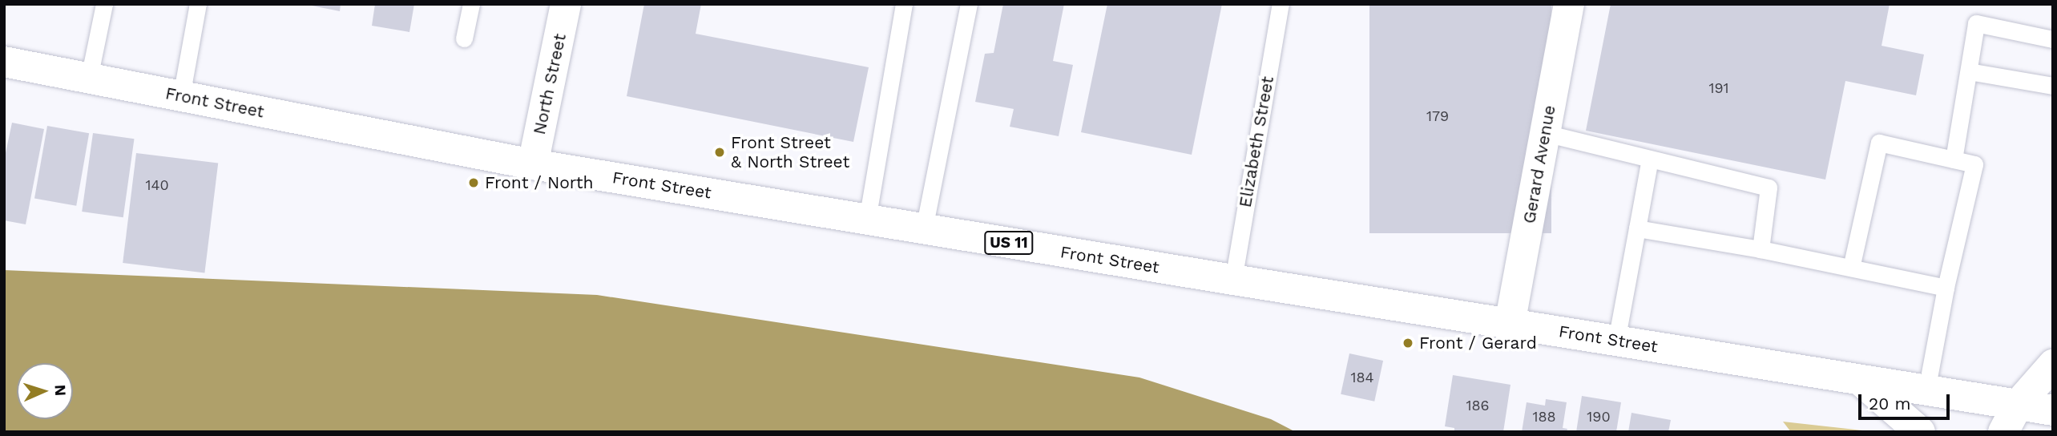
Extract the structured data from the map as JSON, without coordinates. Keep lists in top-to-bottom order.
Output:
{
  "streets": {
    "main road": [
      "North Street",
      "Front Street",
      "Gerard Avenue",
      "US 11"
    ],
    "lane": ["Elizabeth Street"]
  },
  "crossings": [
    ["North Street", "Front Street"],
    ["Front Street", "Elizabeth Street"],
    ["Front Street", "Gerard Avenue"]
  ],
  "places": ["Front Street & North Street", "Front / North", "Front / Gerard"],
  "house_numbers": [
    "191",
    "179",
    "140",
    "184",
    "186",
    "188",
    "190"
  ],
  "scale_bar": "20 m",
  "north": "right"
}
